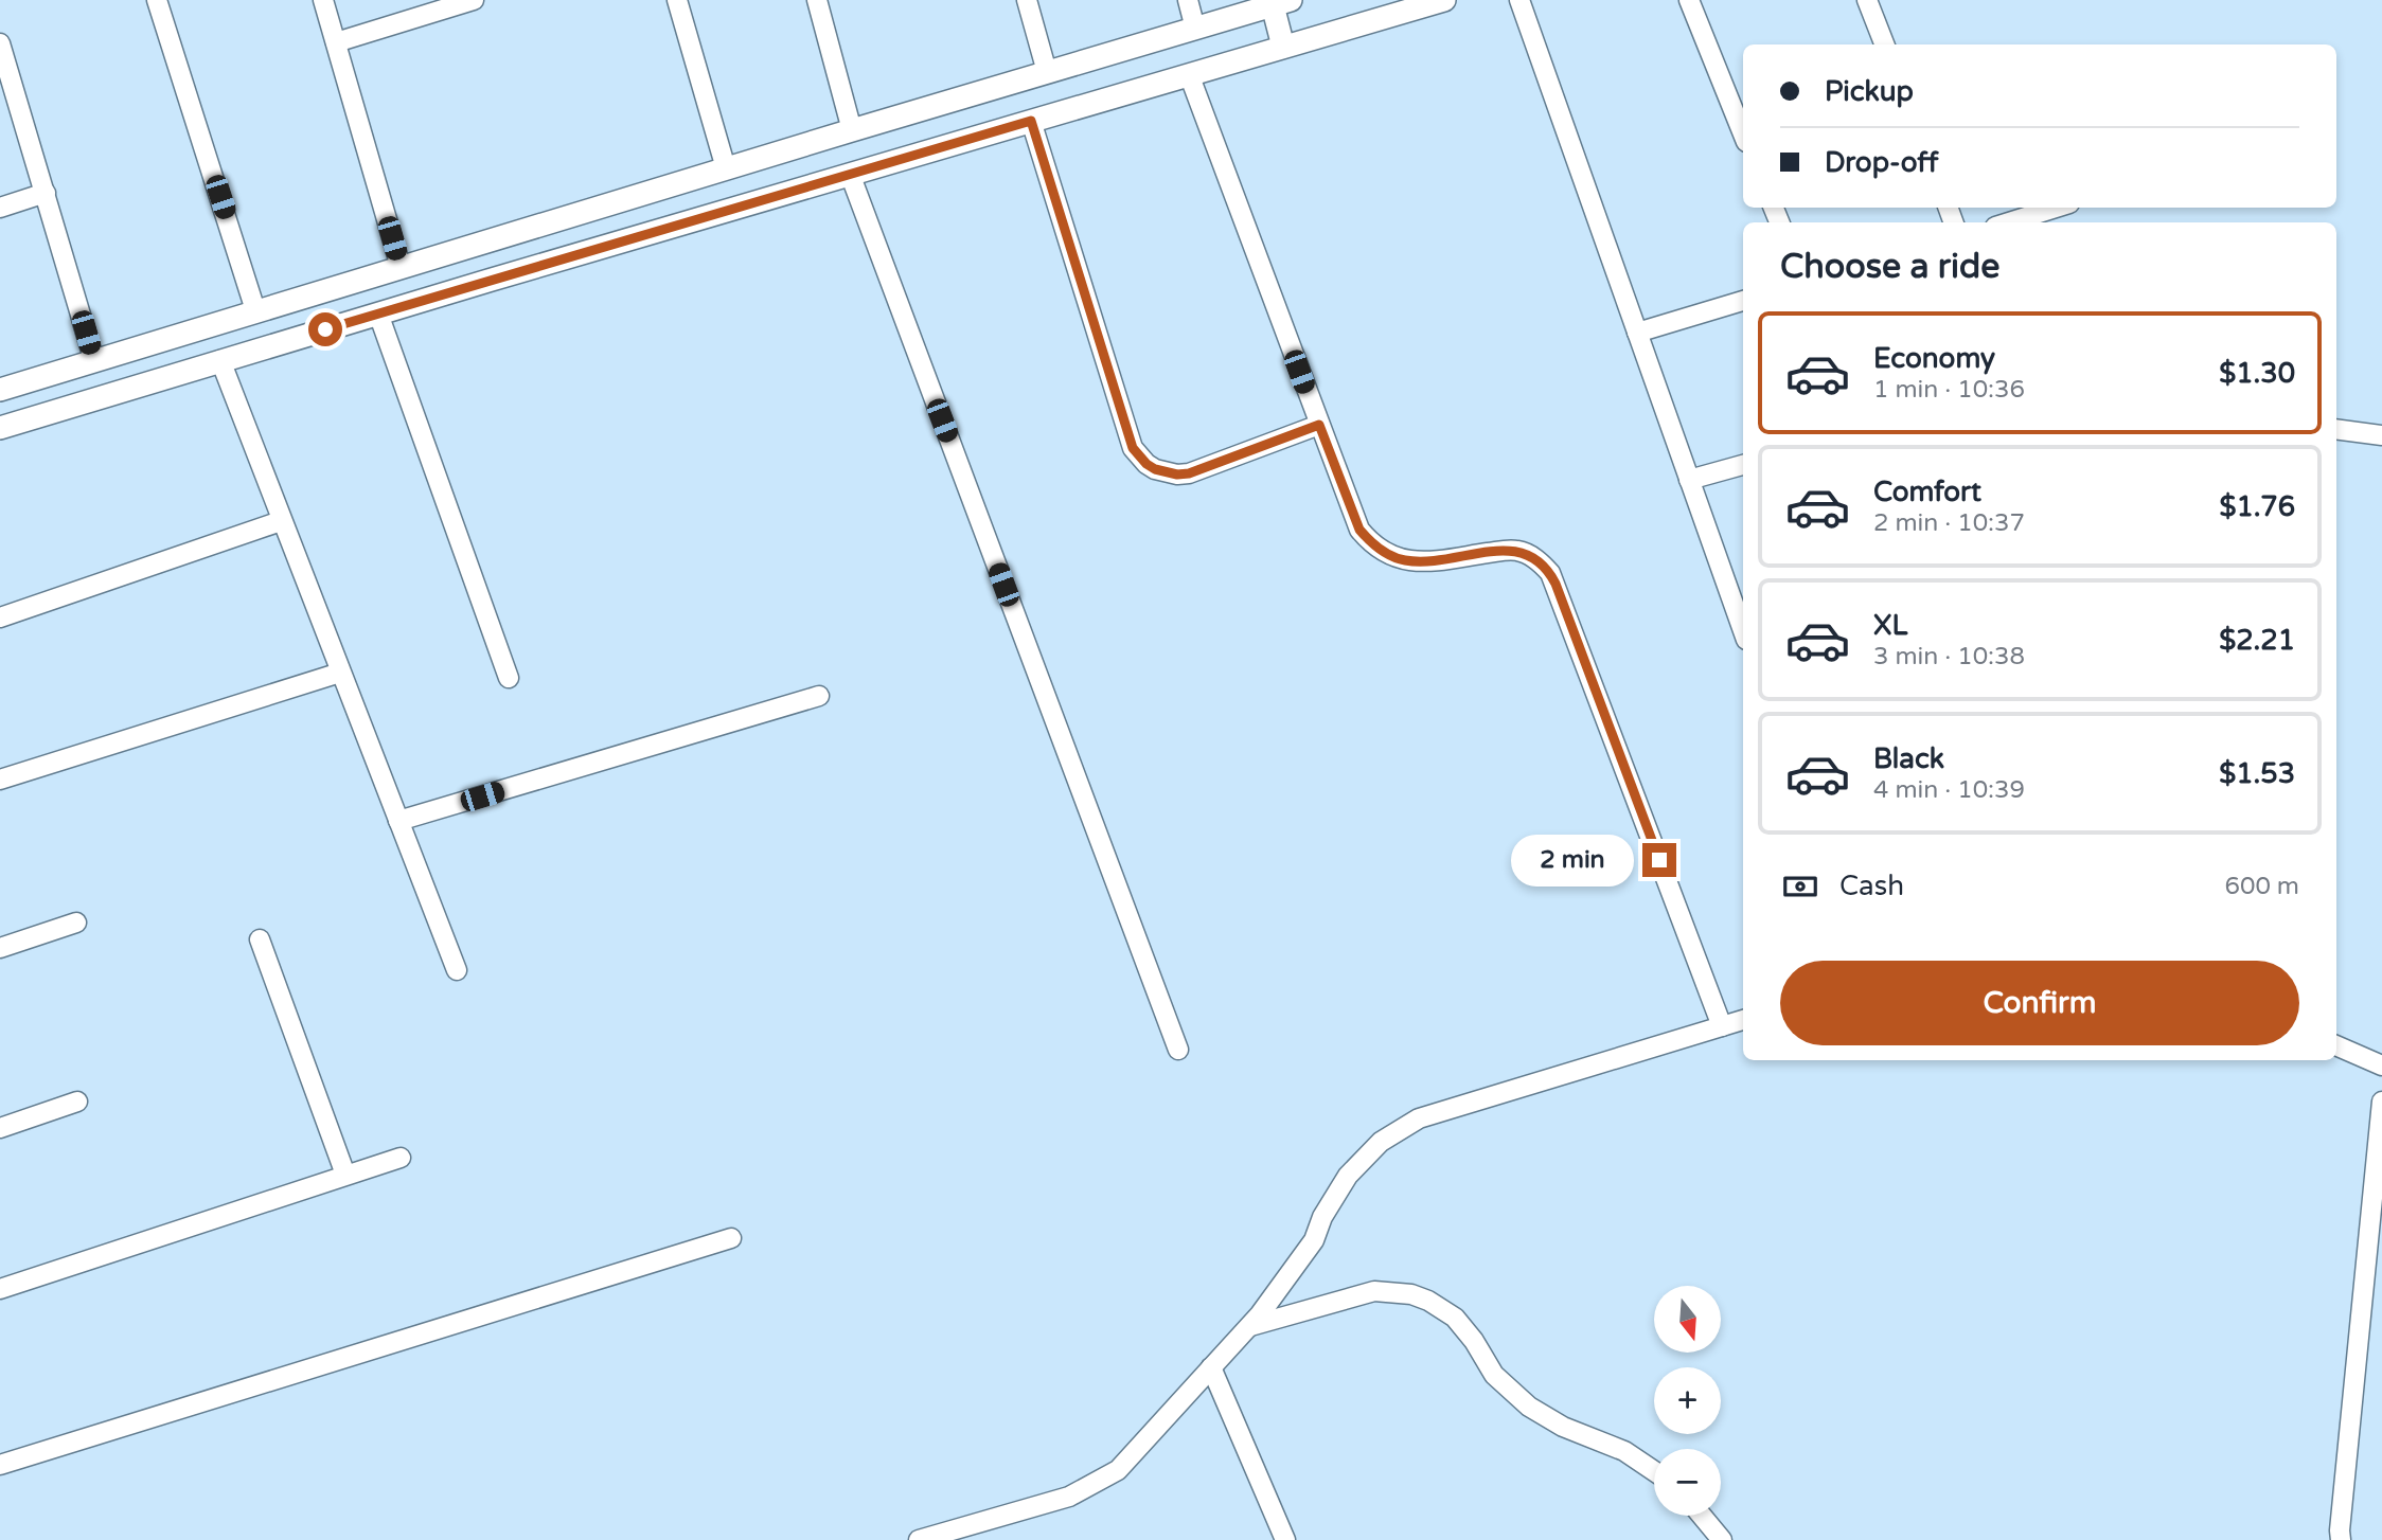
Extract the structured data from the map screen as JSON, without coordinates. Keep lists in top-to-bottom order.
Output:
{
  "north": "bottom",
  "page": {
    "banner": ["Pickup", "Drop-off"],
    "heading": "Choose a ride",
    "list": [
      {
        "name": "Economy",
        "note": "1 min · 10:36",
        "value": "$1.30"
      },
      {
        "name": "Comfort",
        "note": "2 min · 10:37",
        "value": "$1.76"
      },
      {
        "name": "XL",
        "note": "3 min · 10:38",
        "value": "$2.21"
      },
      {
        "name": "Black",
        "note": "4 min · 10:39",
        "value": "$1.53"
      }
    ],
    "bubble": "2 min",
    "pay": ["Cash", "600 m"],
    "buttons": "Confirm",
    "map_buttons": ["+", "−"]
  }
}
